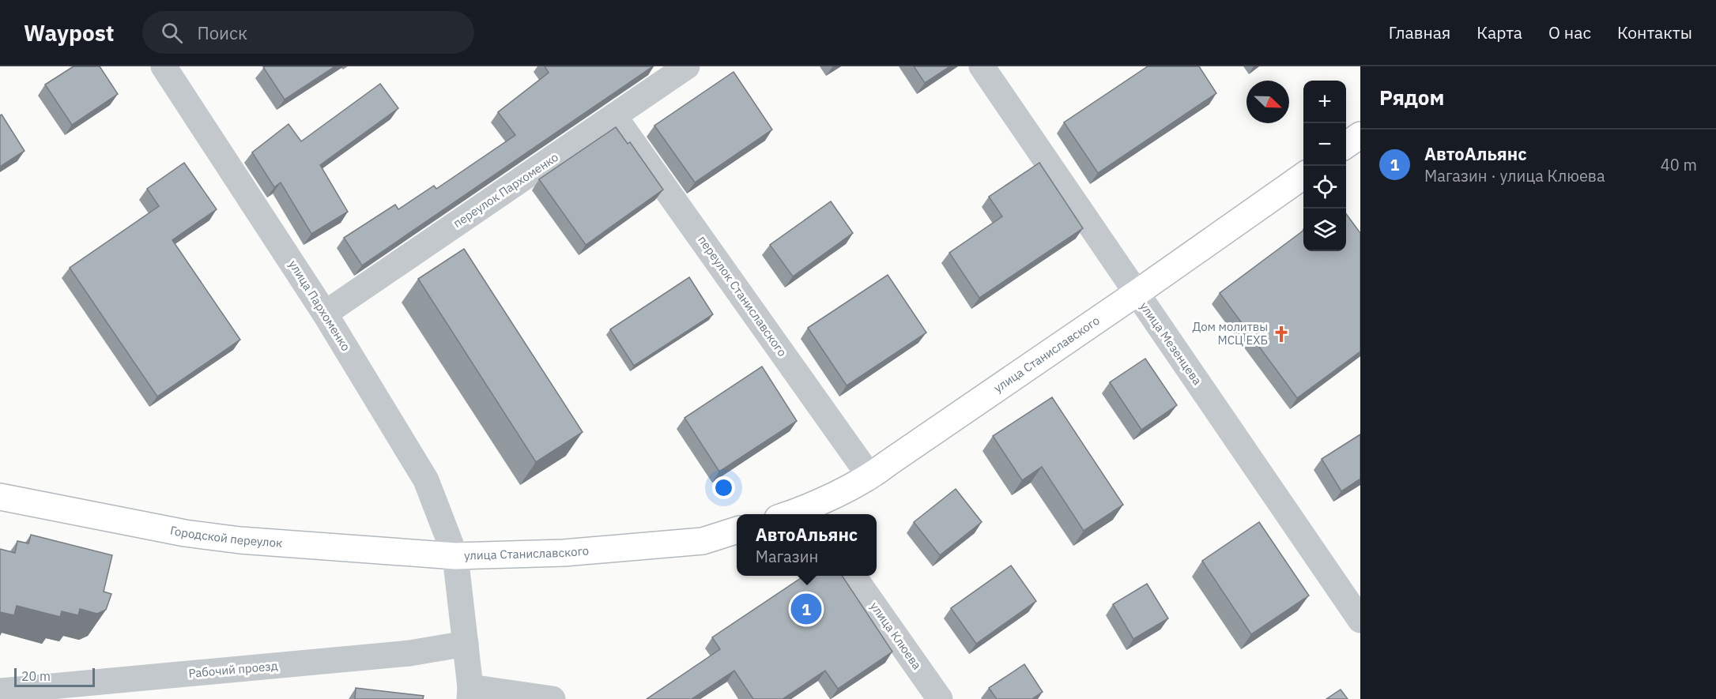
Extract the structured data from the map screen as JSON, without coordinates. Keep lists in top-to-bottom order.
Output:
{
  "streets": {
    "main road": ["улица Станиславского", "Городской переулок"],
    "street": [
      "переулок Пархоменко",
      "переулок Станиславского",
      "улица Пархоменко",
      "улица Мезенцева",
      "улица Клюева",
      "Рабочий проезд"
    ]
  },
  "crossings": [
    ["переулок Пархоменко", "переулок Станиславского"],
    ["переулок Пархоменко", "улица Пархоменко"],
    ["переулок Станиславского", "улица Станиславского"],
    ["улица Пархоменко", "улица Станиславского"],
    ["улица Пархоменко", "Городской переулок"],
    ["улица Мезенцева", "улица Станиславского"],
    ["улица Станиславского", "Городской переулок"],
    ["улица Станиславского", "Рабочий проезд"]
  ],
  "places": {
    "church": ["Дом молитвы МСЦ ЕХБ"]
  },
  "scale_bar": "20 m",
  "north": "bottom right",
  "page": {
    "header": "Waypost",
    "search": "Поиск",
    "nav": [
      "Главная",
      "Карта",
      "О нас",
      "Контакты"
    ],
    "heading": "Рядом",
    "map_buttons": ["+", "−"],
    "list": [
      {
        "mark": "1",
        "name": "АвтоАльянс",
        "note": "Магазин · улица Клюева",
        "value": "40 m"
      }
    ],
    "popup": ["АвтоАльянс", "Магазин"],
    "pins": "1",
    "scale": "20 m"
  }
}
